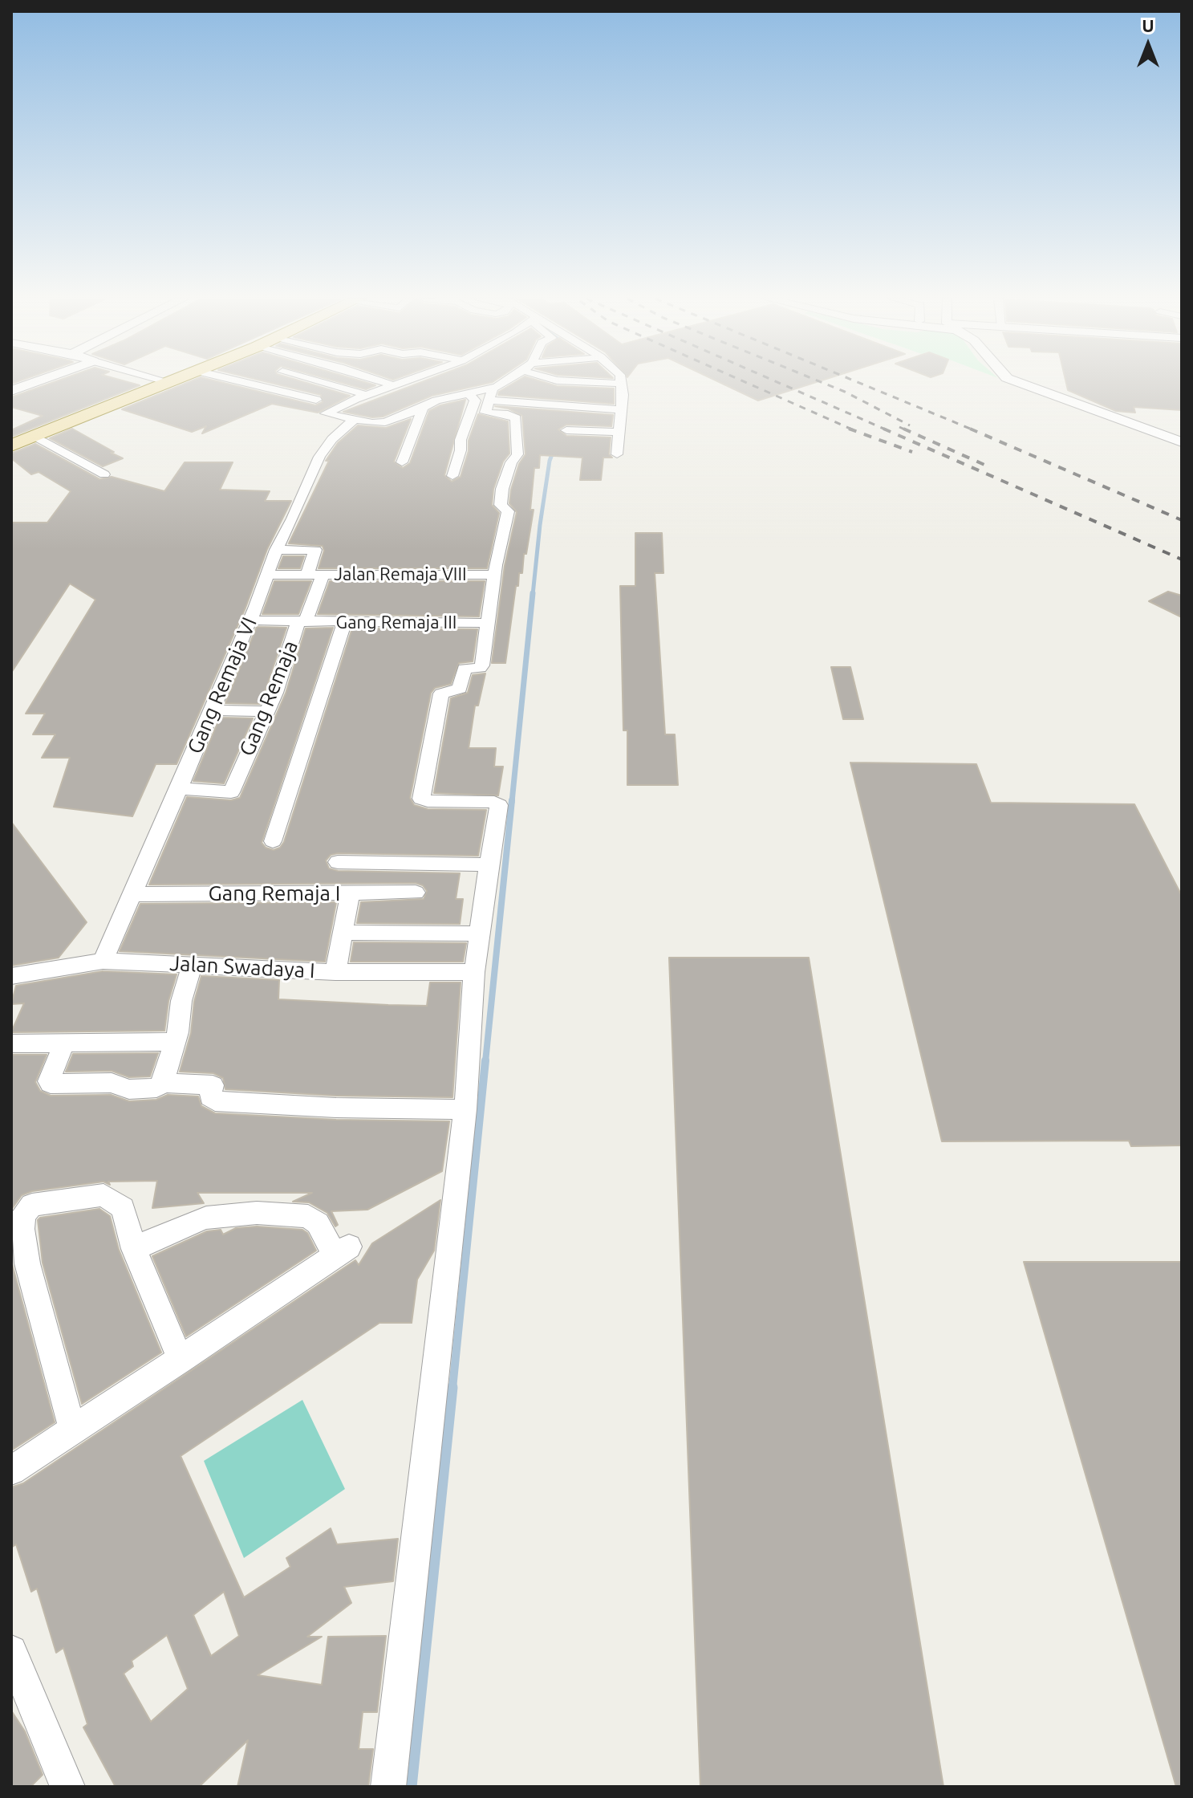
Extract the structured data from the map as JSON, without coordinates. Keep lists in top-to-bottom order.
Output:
{
  "streets": {
    "street": [
      "Jalan Remaja VIII",
      "Gang Remaja III",
      "Gang Remaja VI",
      "Gang Remaja",
      "Gang Remaja I",
      "Jalan Swadaya I"
    ]
  },
  "crossings": [
    ["Jalan Remaja VIII", "Gang Remaja VI"],
    ["Jalan Remaja VIII", "Gang Remaja"],
    ["Gang Remaja III", "Gang Remaja VI"],
    ["Gang Remaja III", "Gang Remaja"],
    ["Gang Remaja VI", "Gang Remaja"],
    ["Gang Remaja VI", "Gang Remaja I"],
    ["Gang Remaja VI", "Jalan Swadaya I"]
  ],
  "north": "top"
}
